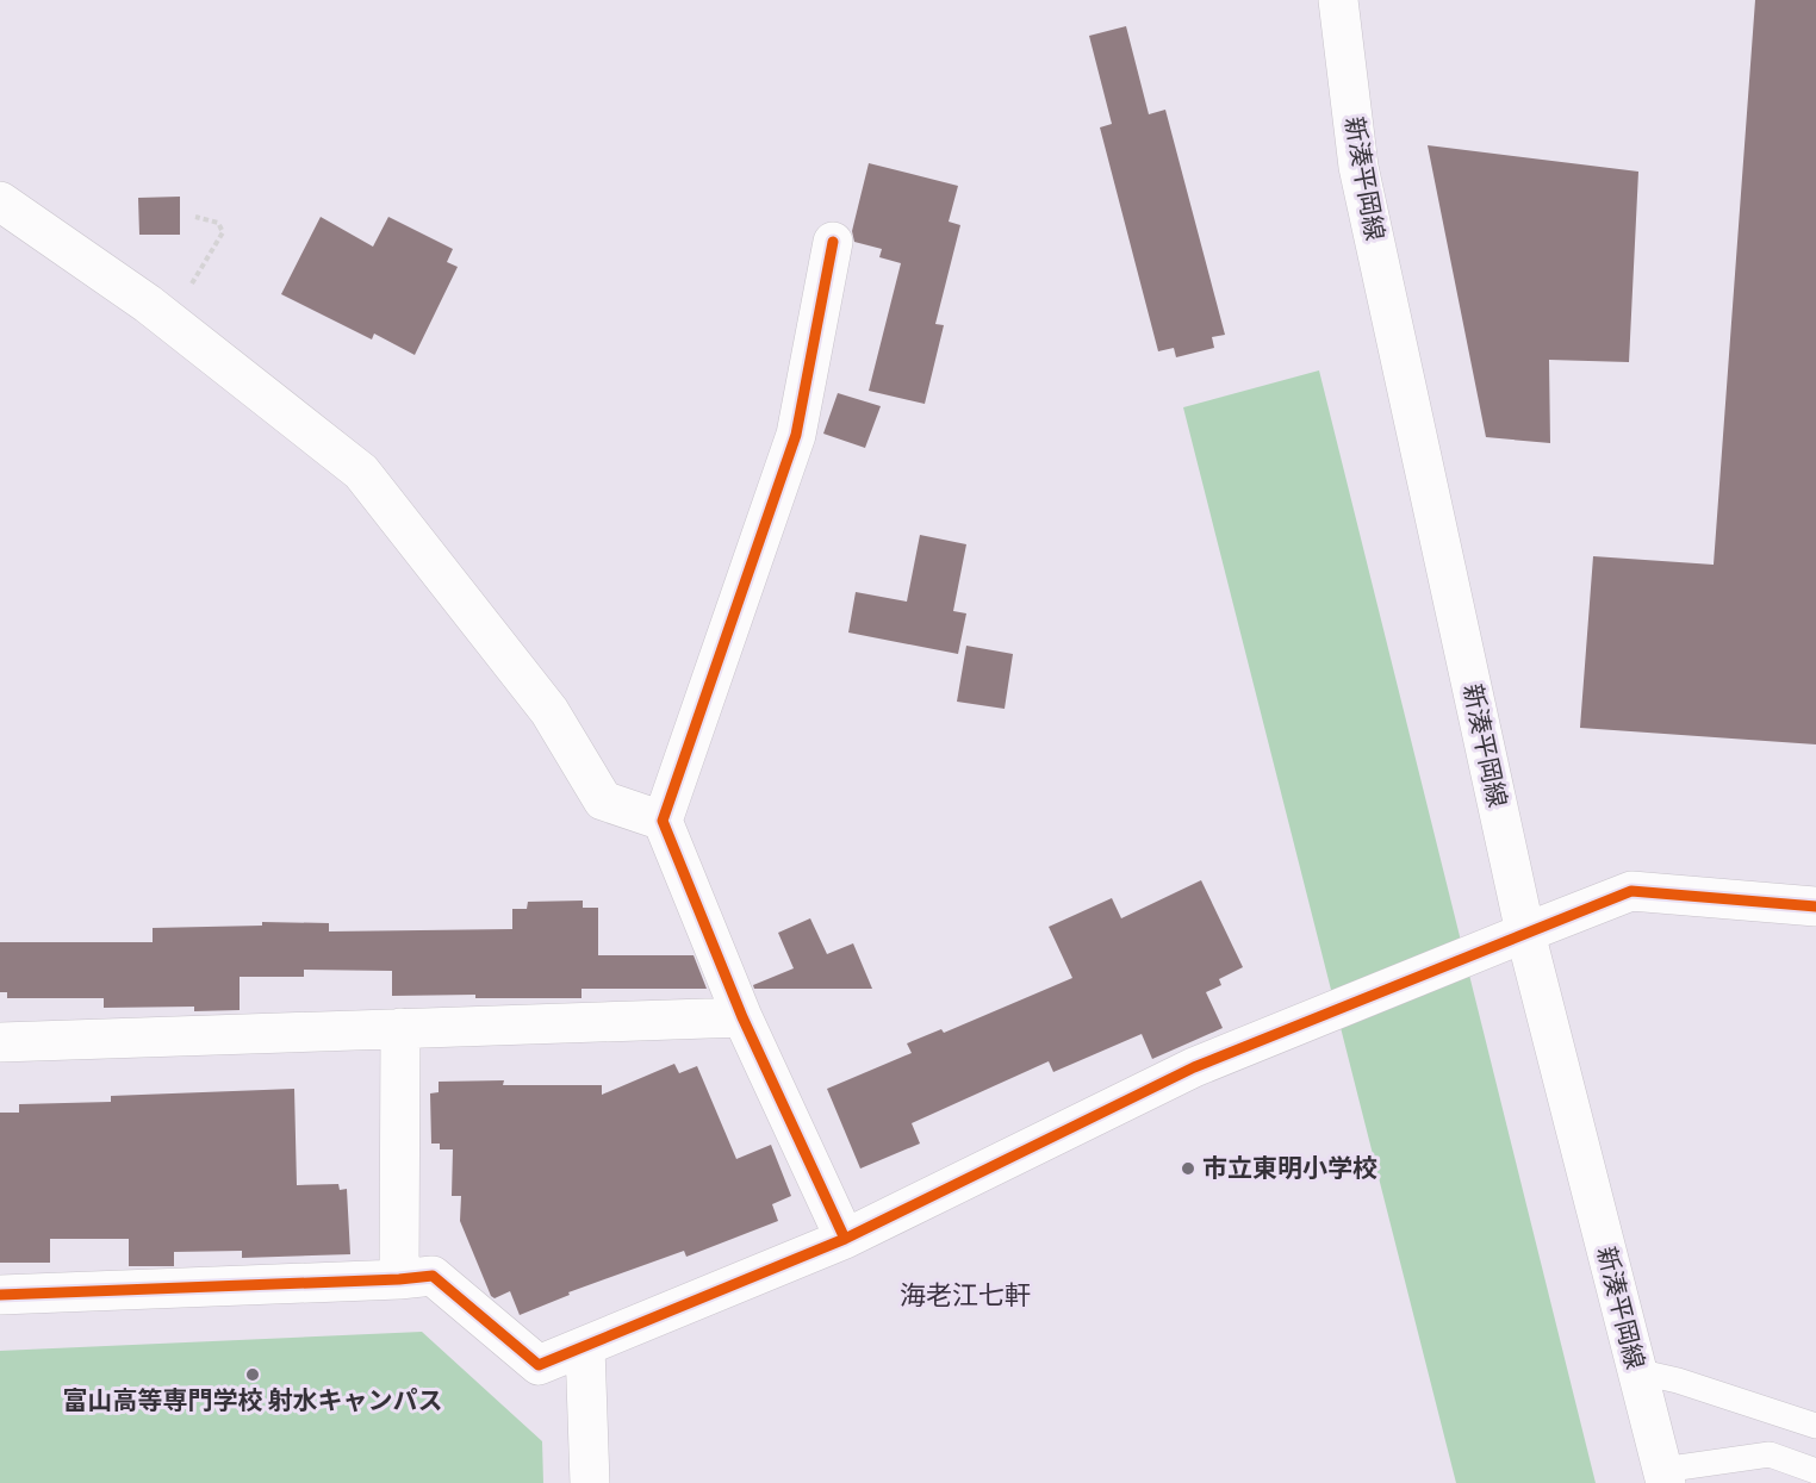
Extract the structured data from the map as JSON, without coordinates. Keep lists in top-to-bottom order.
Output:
{
  "streets": {
    "street": ["新湊平岡線"]
  },
  "districts": ["海老江七軒"],
  "places": ["市立東明小学校", "富山高等専門学校 射水キャンパス"]
}
